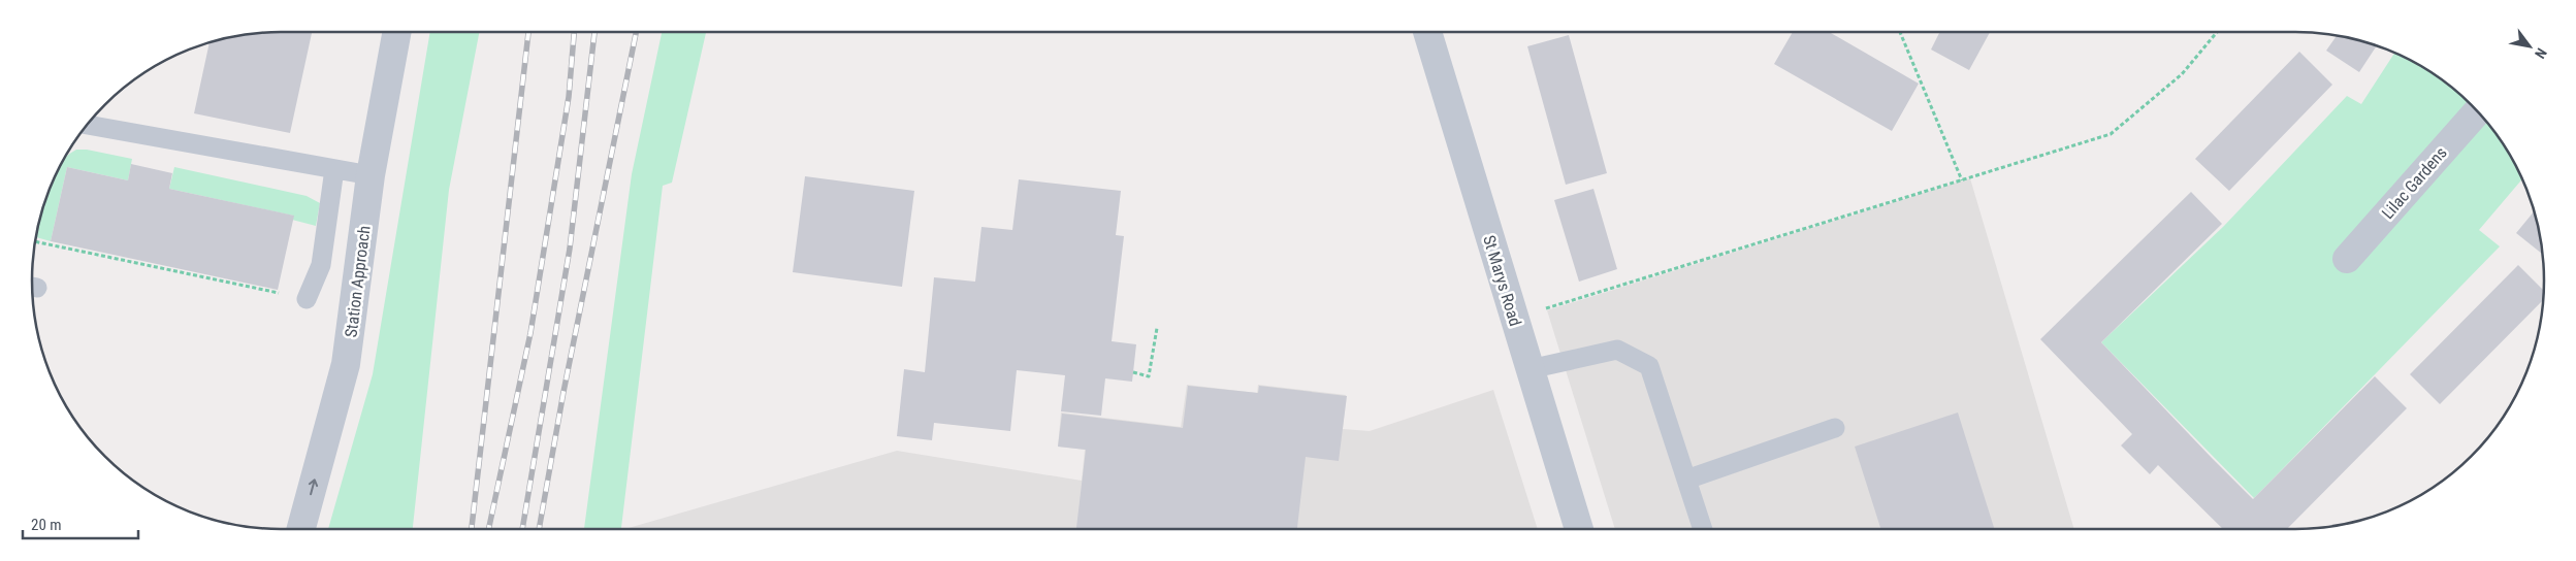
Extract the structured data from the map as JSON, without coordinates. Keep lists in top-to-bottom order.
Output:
{
  "streets": {
    "street": ["Lilac Gardens", "St Marys Road", "Station Approach"]
  },
  "one_way": ["Station Approach"],
  "scale_bar": "20 m",
  "north": "bottom right"
}
